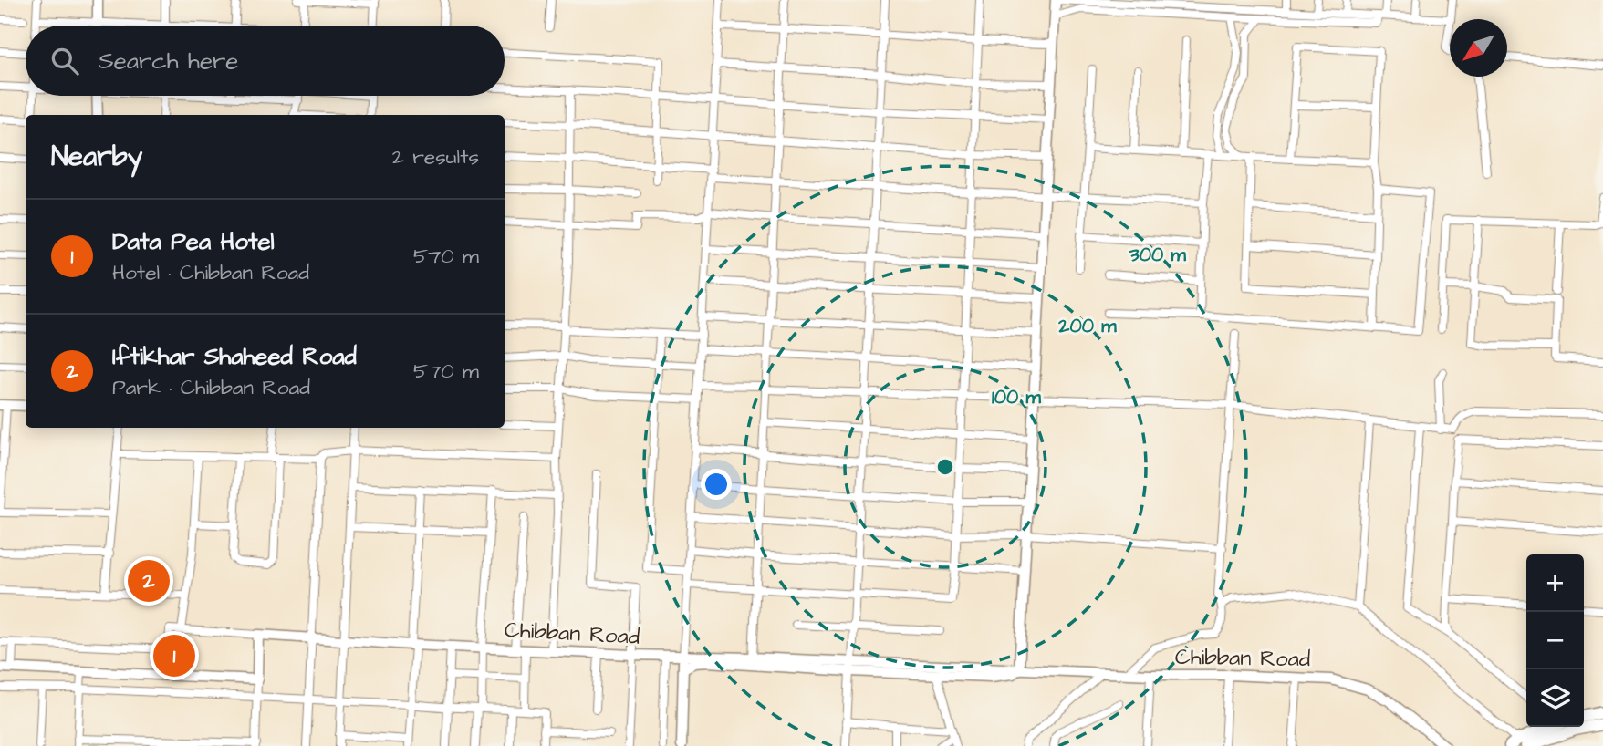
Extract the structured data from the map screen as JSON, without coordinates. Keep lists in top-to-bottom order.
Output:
{
  "streets": {
    "street": ["Chibban Road"]
  },
  "north": "bottom left",
  "page": {
    "search": "Search here",
    "heading": ["Nearby", "2 results"],
    "list": [
      {
        "mark": "1",
        "name": "Data Pea Hotel",
        "note": "Hotel · Chibban Road",
        "value": "570 m"
      },
      {
        "mark": "2",
        "name": "Iftikhar Shaheed Road",
        "note": "Park · Chibban Road",
        "value": "570 m"
      }
    ],
    "map_buttons": ["+", "−"],
    "pins": ["2", "1"]
  },
  "rings": ["300 m", "200 m", "100 m"]
}
